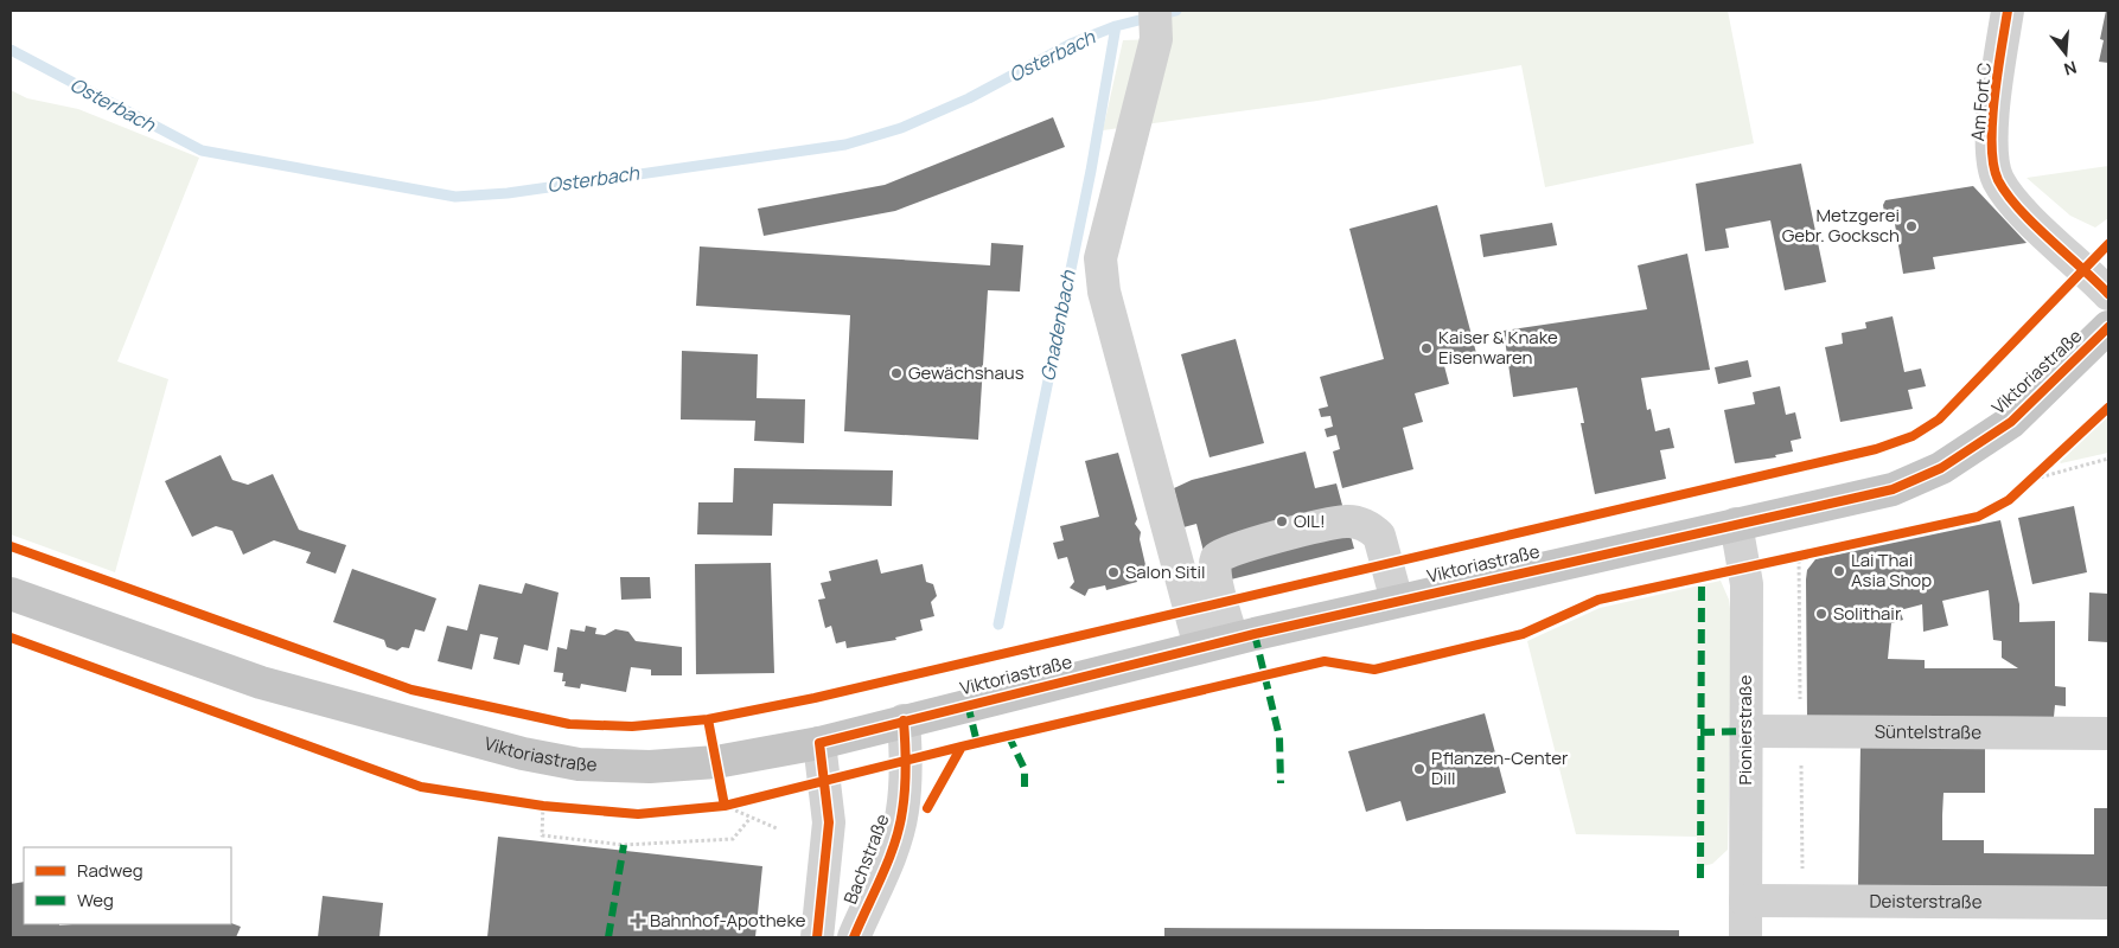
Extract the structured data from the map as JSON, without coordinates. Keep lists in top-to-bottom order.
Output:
{
  "streets": {
    "main road": ["Viktoriastraße"],
    "street": [
      "Am Fort C",
      "Pionierstraße",
      "Süntelstraße",
      "Bachstraße",
      "Deisterstraße"
    ]
  },
  "crossings": [
    ["Viktoriastraße", "Pionierstraße"],
    ["Viktoriastraße", "Bachstraße"],
    ["Pionierstraße", "Süntelstraße"],
    ["Pionierstraße", "Deisterstraße"]
  ],
  "water": ["Osterbach", "Gnadenbach"],
  "places": {
    "other": [
      "Metzgerei Gebr. Gocksch",
      "Kaiser & Knake Eisenwaren",
      "Gewächshaus",
      "OIL!",
      "Lai Thai Asia Shop",
      "Salon Sitil",
      "Solithair",
      "Pflanzen-Center Dill"
    ],
    "health": ["Bahnhof-Apotheke"]
  },
  "legend": ["Radweg", "Weg"],
  "north": "bottom"
}
